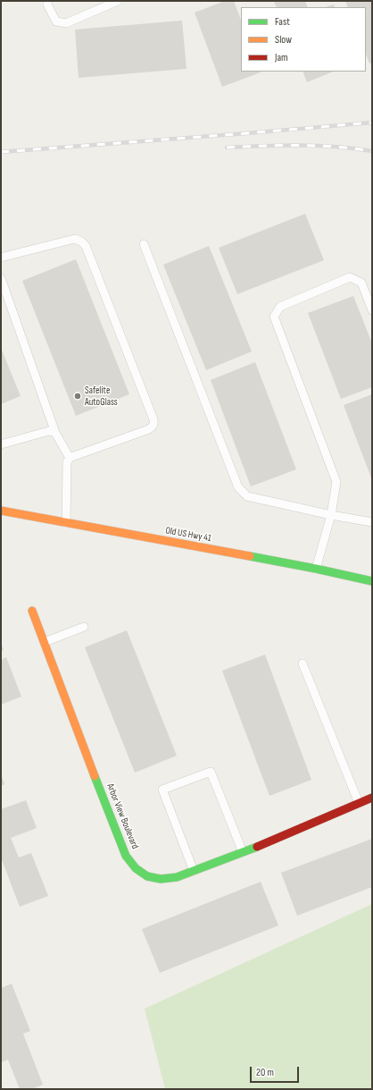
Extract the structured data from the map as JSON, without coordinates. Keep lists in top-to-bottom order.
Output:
{
  "streets": {
    "street": ["Old US Hwy 41", "Arbor View Boulevard"]
  },
  "places": ["Safelite AutoGlass"],
  "legend": ["Fast", "Slow", "Jam"],
  "scale_bar": "20 m"
}
